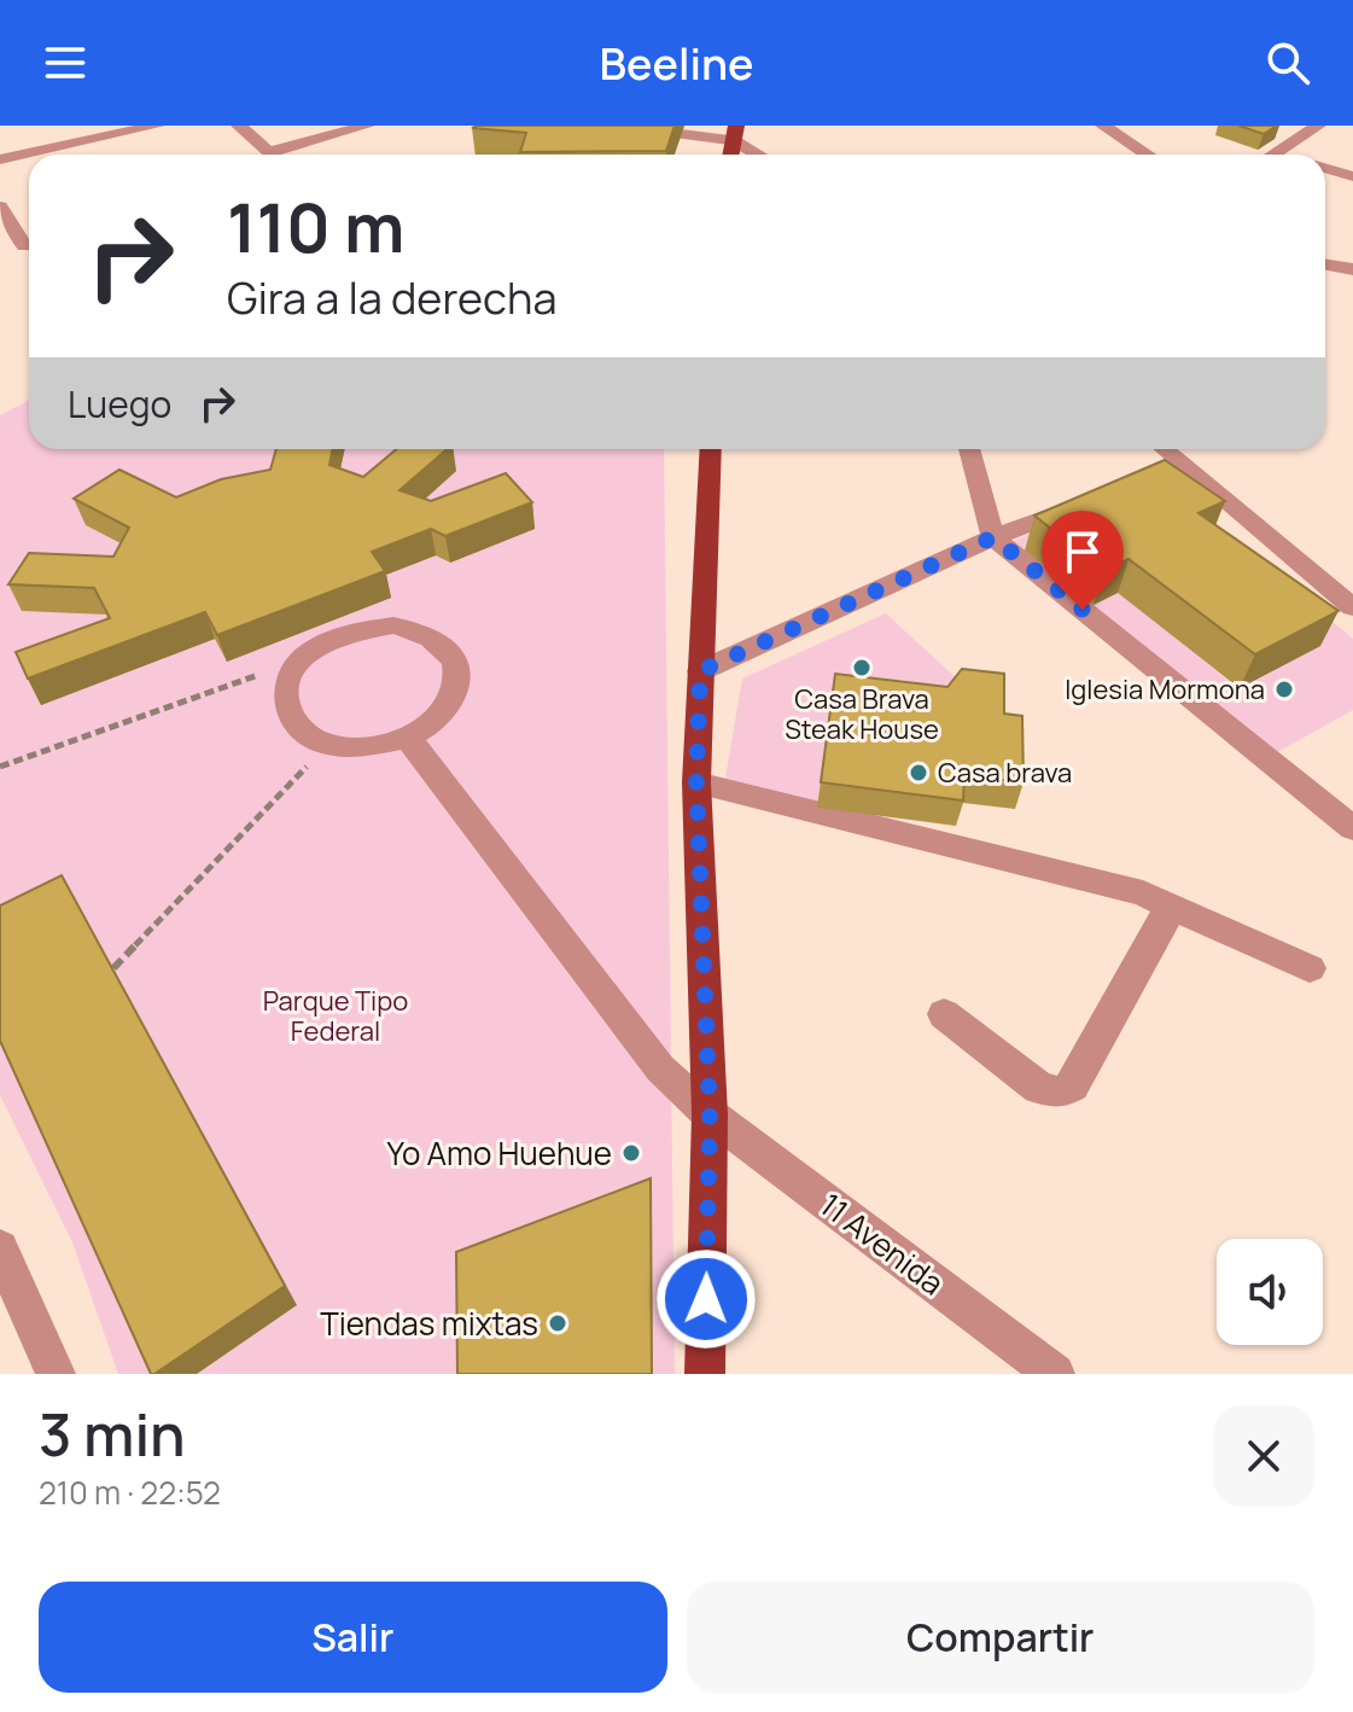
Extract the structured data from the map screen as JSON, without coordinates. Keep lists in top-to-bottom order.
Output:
{
  "streets": {
    "street": ["11 Avenida"]
  },
  "parks": ["Parque Tipo Federal"],
  "places": [
    "Casa Brava Steak House",
    "Iglesia Mormona",
    "Casa brava",
    "Yo Amo Huehue",
    "Tiendas mixtas"
  ],
  "page": {
    "header": "Beeline",
    "turn": ["110 m", "Gira a la derecha"],
    "then": "Luego",
    "heading": ["3 min", "210 m · 22:52"],
    "buttons": ["Salir", "Compartir"]
  }
}
